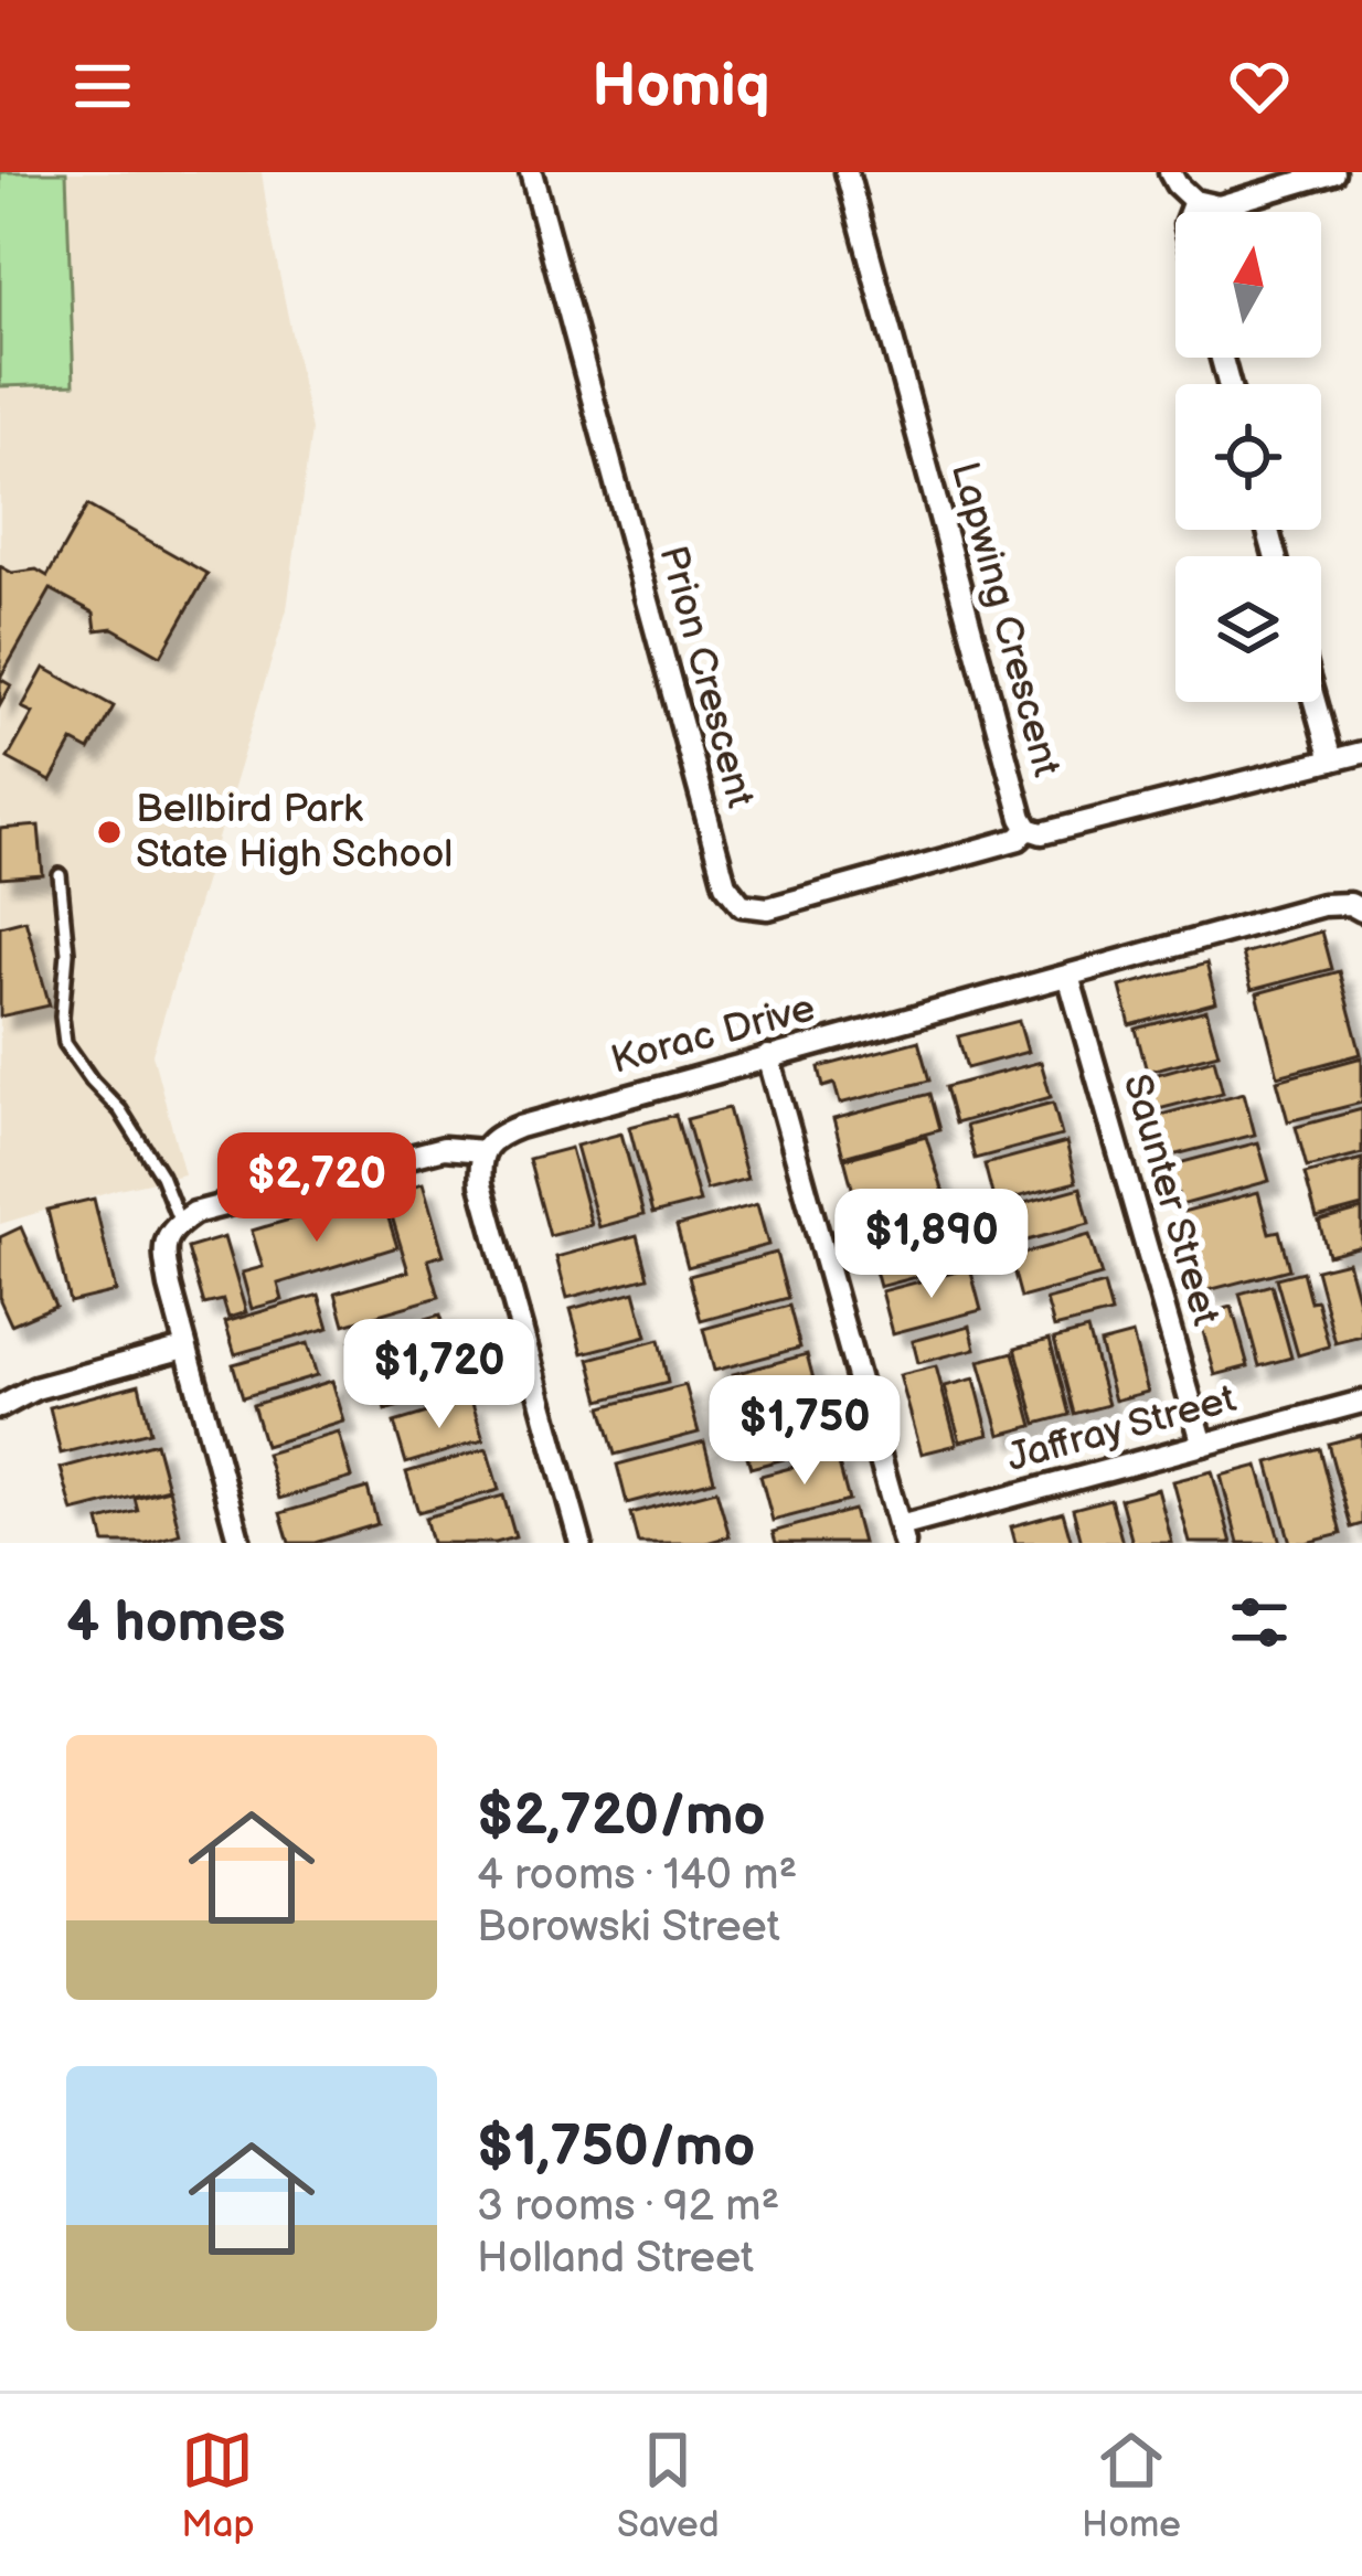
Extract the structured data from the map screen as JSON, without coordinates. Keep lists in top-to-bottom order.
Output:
{
  "streets": {
    "street": [
      "Lapwing Crescent",
      "Prion Crescent",
      "Korac Drive",
      "Saunter Street",
      "Jaffray Street"
    ]
  },
  "crossings": [
    ["Lapwing Crescent", "Prion Crescent"],
    ["Korac Drive", "Saunter Street"],
    ["Saunter Street", "Jaffray Street"]
  ],
  "places": ["Bellbird Park State High School"],
  "north": "top",
  "page": {
    "header": "Homiq",
    "price": [
      "$2,720",
      "$1,890",
      "$1,720",
      "$1,750"
    ],
    "heading": "4 homes",
    "list": [
      {
        "name": "$2,720/mo",
        "note": "4 rooms · 140 m² · Borowski Street"
      },
      {
        "name": "$1,750/mo",
        "note": "3 rooms · 92 m² · Holland Street"
      }
    ],
    "tabs": ["Map", "Saved", "Home"]
  }
}
